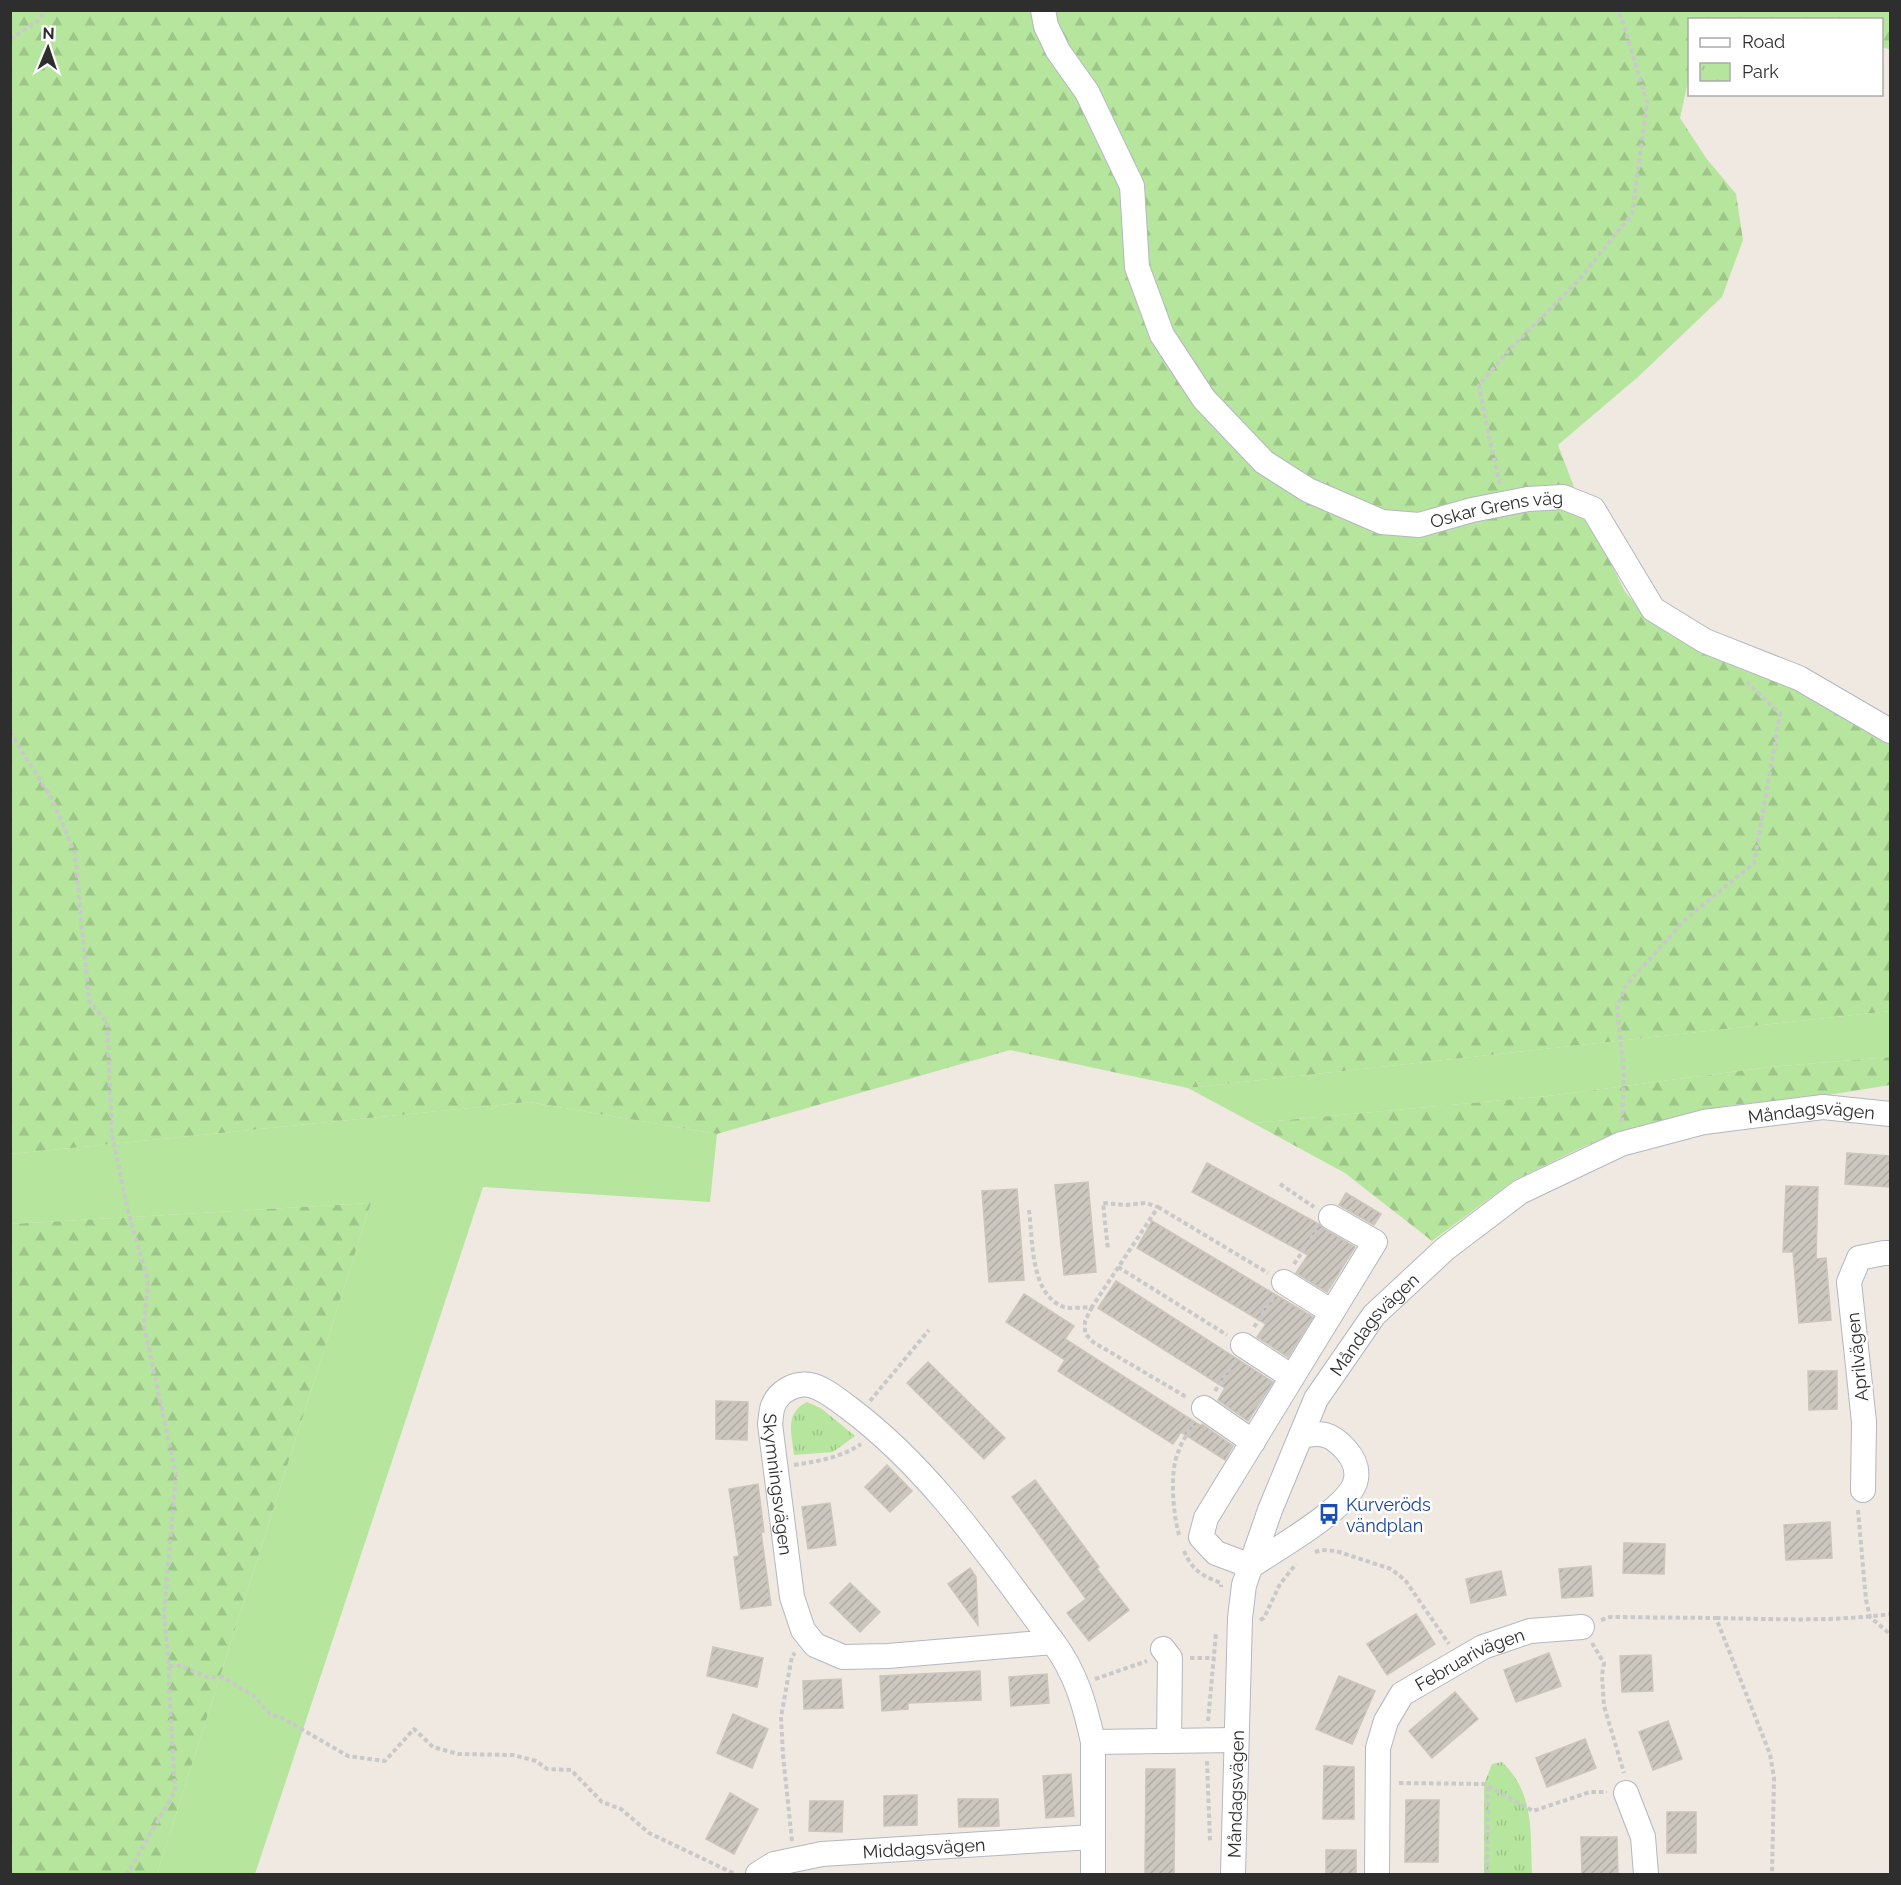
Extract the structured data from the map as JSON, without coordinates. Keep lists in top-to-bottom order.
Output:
{
  "streets": {
    "street": [
      "Oskar Grens väg",
      "Måndagsvägen",
      "Aprilvägen",
      "Skymningsvägen",
      "Februarivägen",
      "Middagsvägen"
    ]
  },
  "places": {
    "bus stop": ["Kurveröds vändplan"]
  },
  "legend": ["Road", "Park"],
  "north": "top"
}
